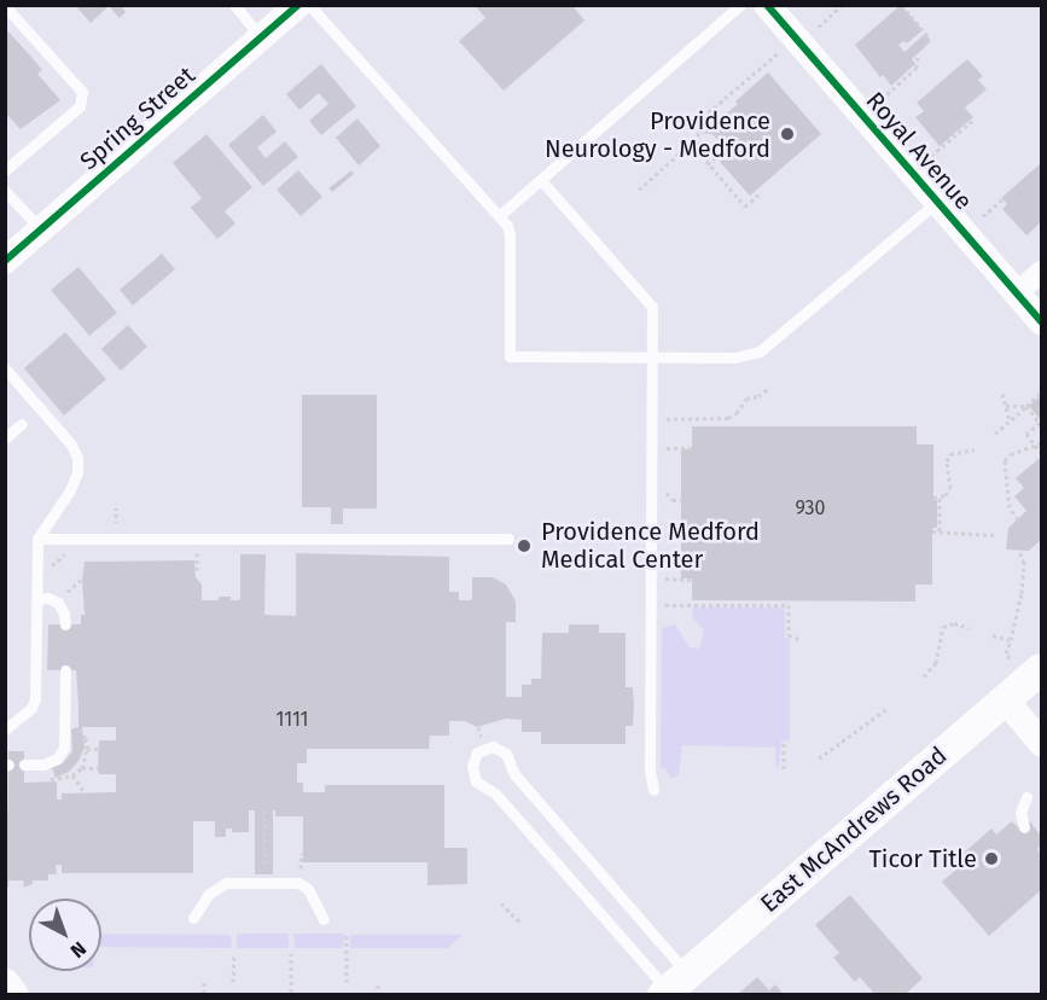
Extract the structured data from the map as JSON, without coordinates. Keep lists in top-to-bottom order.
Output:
{
  "streets": {
    "main road": ["East McAndrews Road"],
    "street": ["Spring Street", "Royal Avenue"]
  },
  "places": ["Providence Neurology - Medford", "Providence Medford Medical Center", "Ticor Title"],
  "house_numbers": ["930", "1111"],
  "north": "bottom right"
}
